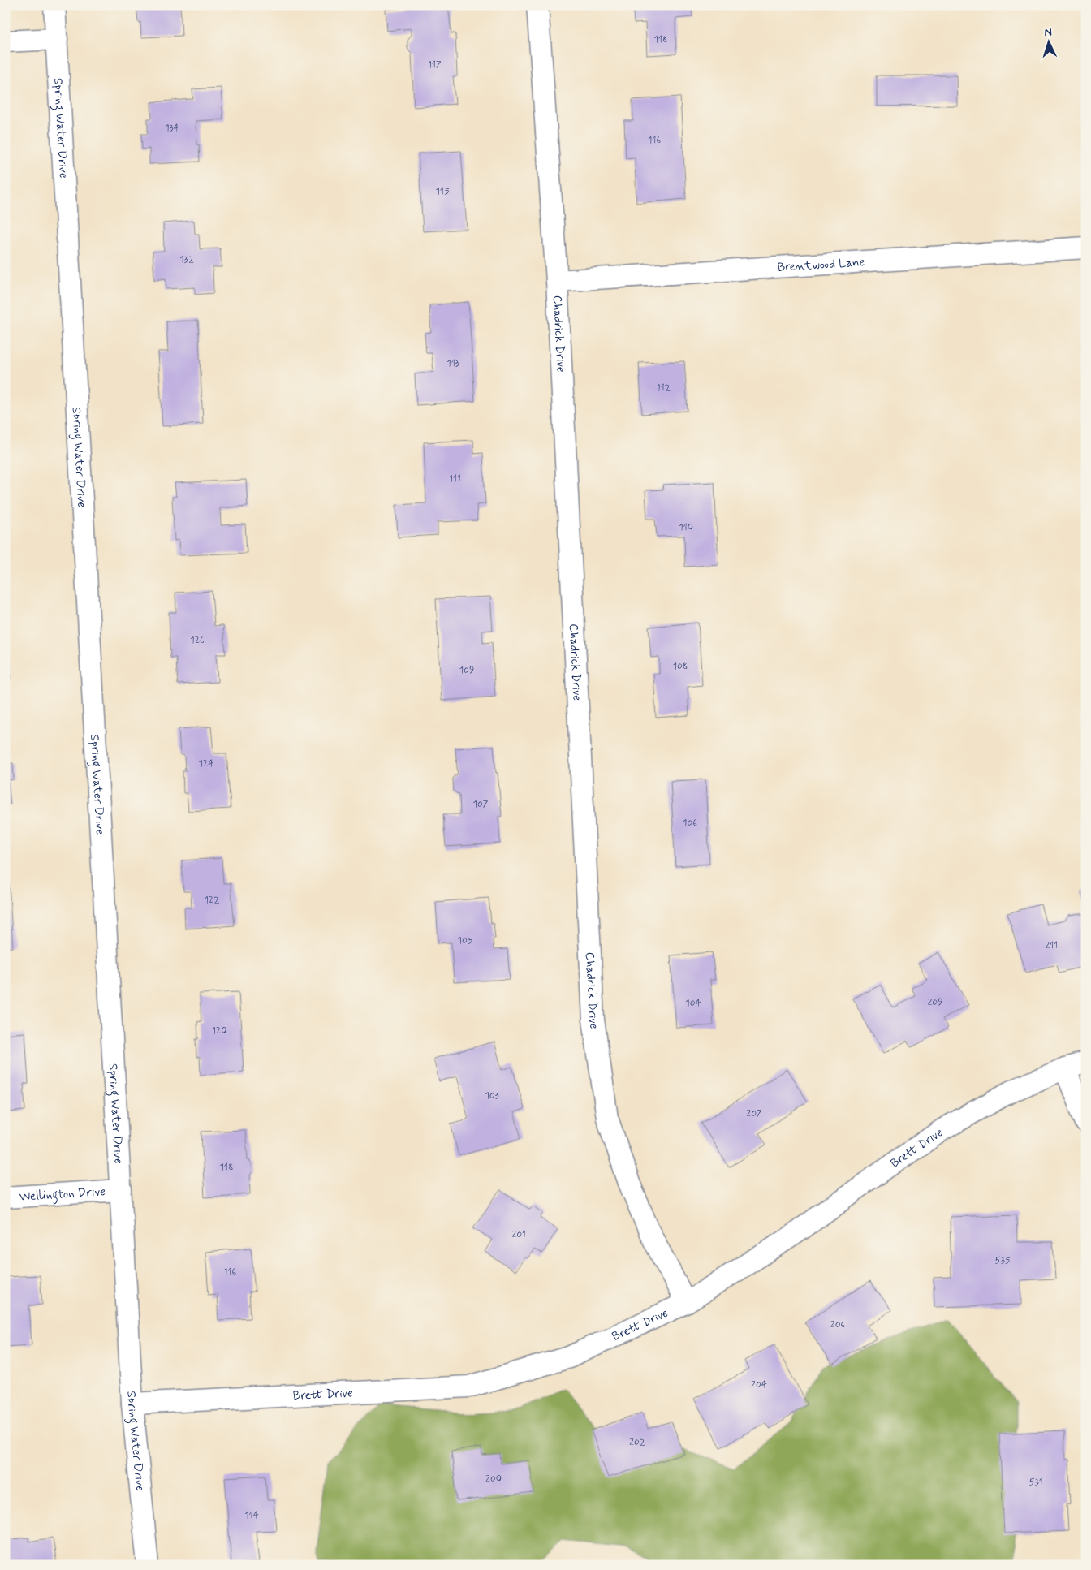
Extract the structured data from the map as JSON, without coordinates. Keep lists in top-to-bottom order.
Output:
{
  "streets": {
    "street": [
      "Spring Water Drive",
      "Brentwood Lane",
      "Chadrick Drive",
      "Brett Drive",
      "Wellington Drive"
    ]
  },
  "crossings": [
    ["Spring Water Drive", "Brett Drive"],
    ["Spring Water Drive", "Wellington Drive"],
    ["Brentwood Lane", "Chadrick Drive"],
    ["Chadrick Drive", "Brett Drive"]
  ],
  "house_numbers": [
    "118",
    "117",
    "134",
    "116",
    "115",
    "132",
    "113",
    "112",
    "111",
    "110",
    "126",
    "108",
    "109",
    "124",
    "107",
    "106",
    "122",
    "105",
    "211",
    "209",
    "104",
    "120",
    "103",
    "207",
    "118",
    "201",
    "535",
    "116",
    "206",
    "204",
    "202",
    "200",
    "531",
    "114"
  ],
  "north": "top"
}
